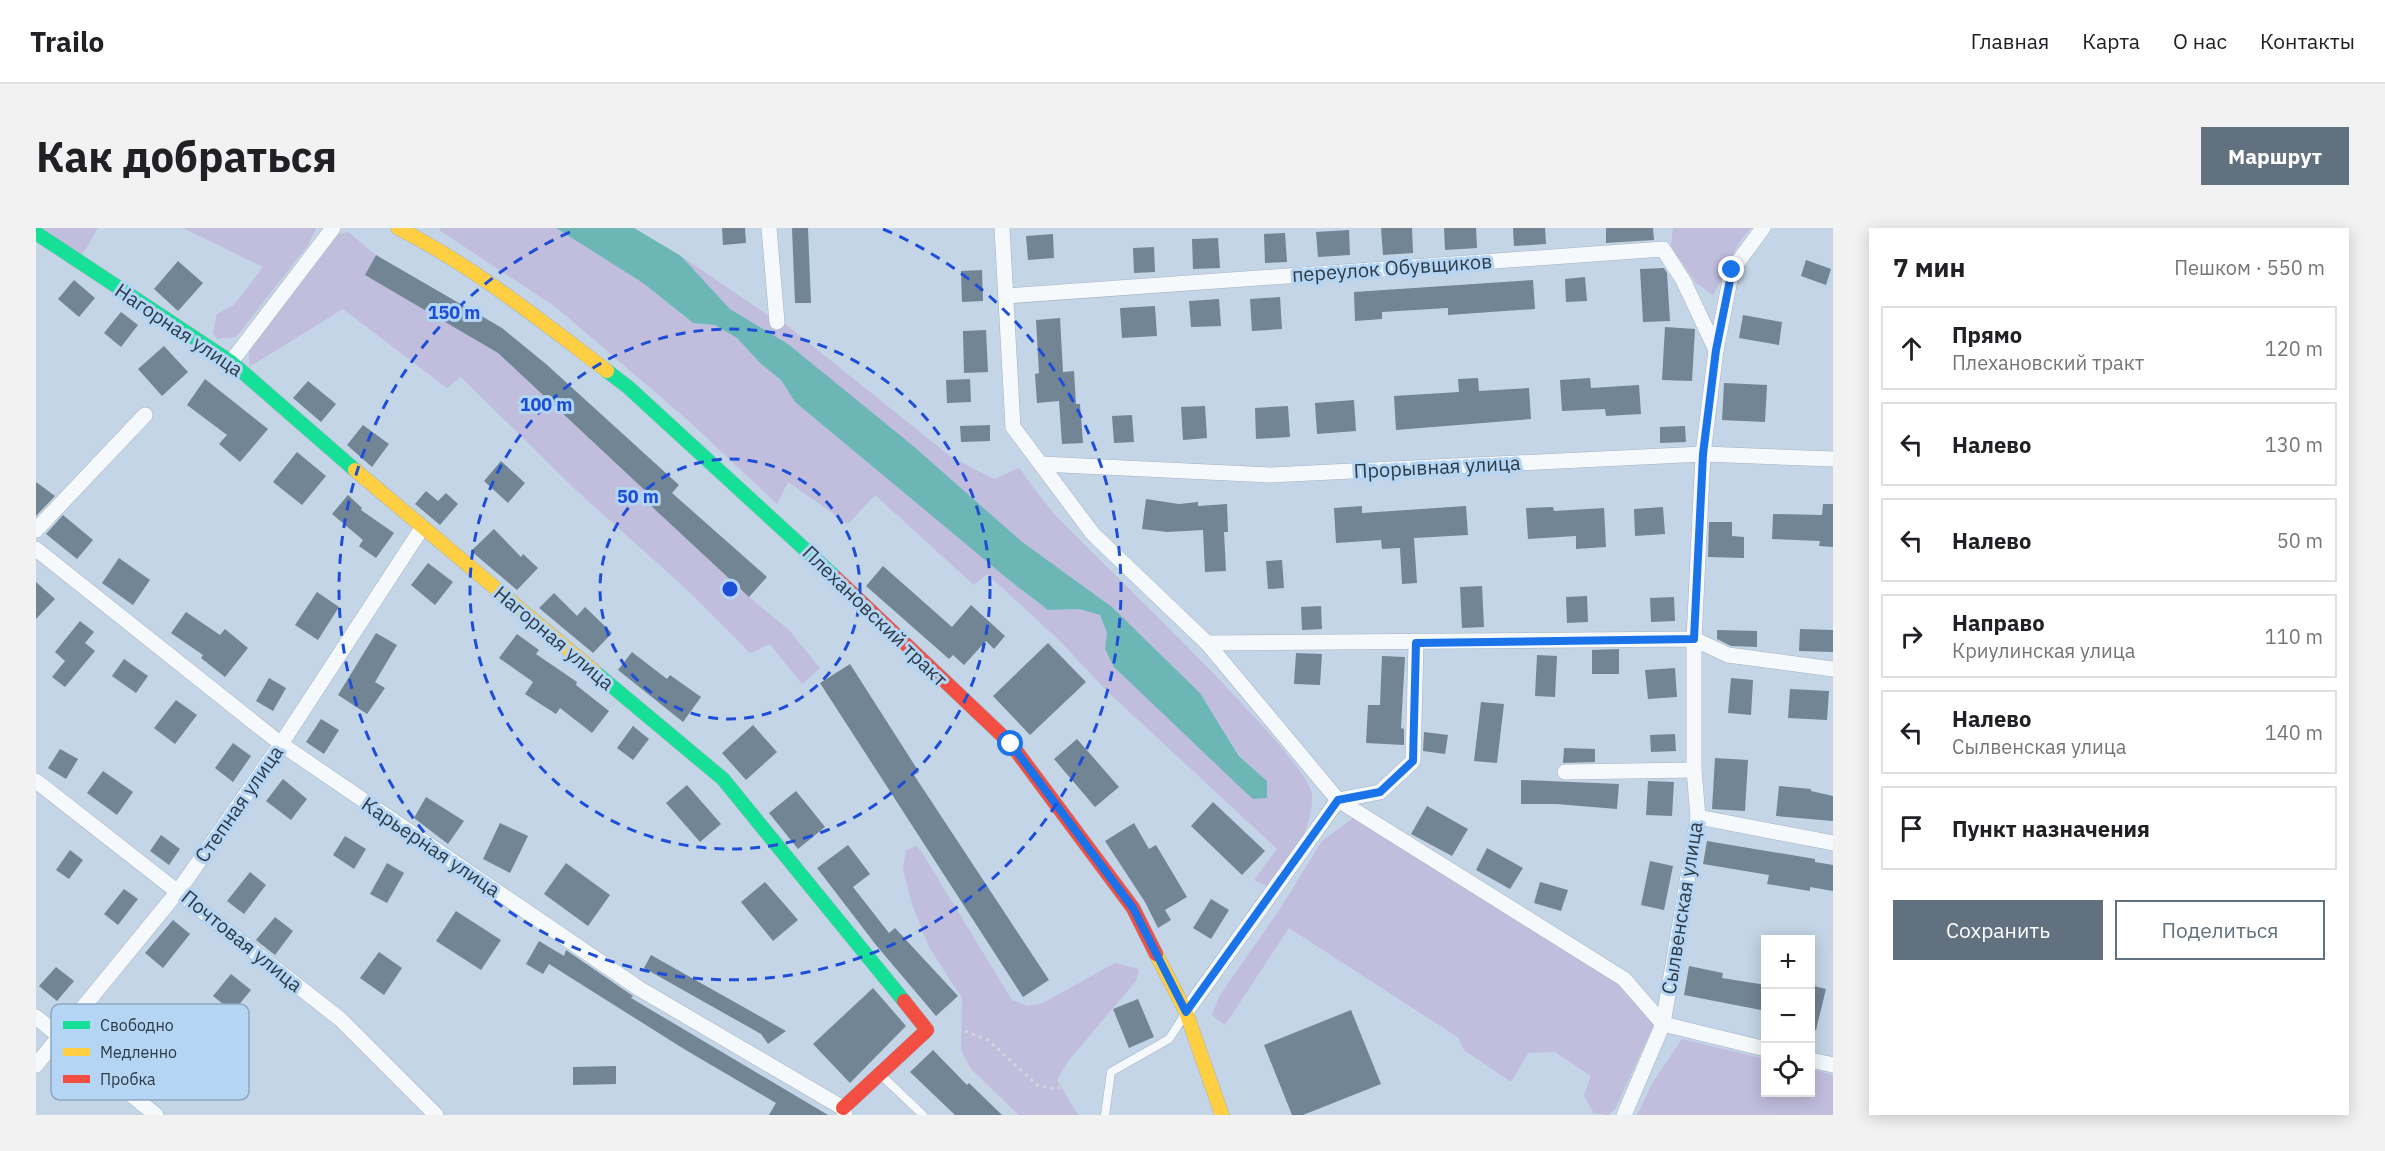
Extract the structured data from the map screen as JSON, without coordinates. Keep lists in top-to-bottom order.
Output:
{
  "streets": {
    "street": [
      "переулок Обувщиков",
      "Нагорная улица",
      "Прорывная улица",
      "Плехановский тракт",
      "Степная улица",
      "Карьерная улица",
      "Сылвенская улица",
      "Почтовая улица"
    ]
  },
  "crossings": [
    ["переулок Обувщиков", "Сылвенская улица"],
    ["Нагорная улица", "Степная улица"],
    ["Прорывная улица", "Сылвенская улица"],
    ["Степная улица", "Карьерная улица"],
    ["Степная улица", "Почтовая улица"]
  ],
  "legend": ["Свободно", "Медленно", "Пробка"],
  "page": {
    "header": "Trailo",
    "nav": [
      "Главная",
      "Карта",
      "О нас",
      "Контакты"
    ],
    "buttons": [
      "Маршрут",
      ["Сохранить", "Поделиться"]
    ],
    "title": "Как добраться",
    "heading": ["7 мин", "Пешком · 550 m"],
    "list": [
      ["Прямо", "Плехановский тракт", "120 m"],
      ["Налево", "130 m"],
      ["Налево", "50 m"],
      ["Направо", "Криулинская улица", "110 m"],
      ["Налево", "Сылвенская улица", "140 m"],
      "Пункт назначения"
    ],
    "map_buttons": ["+", "−"]
  },
  "rings": ["150 m", "100 m", "50 m"]
}
